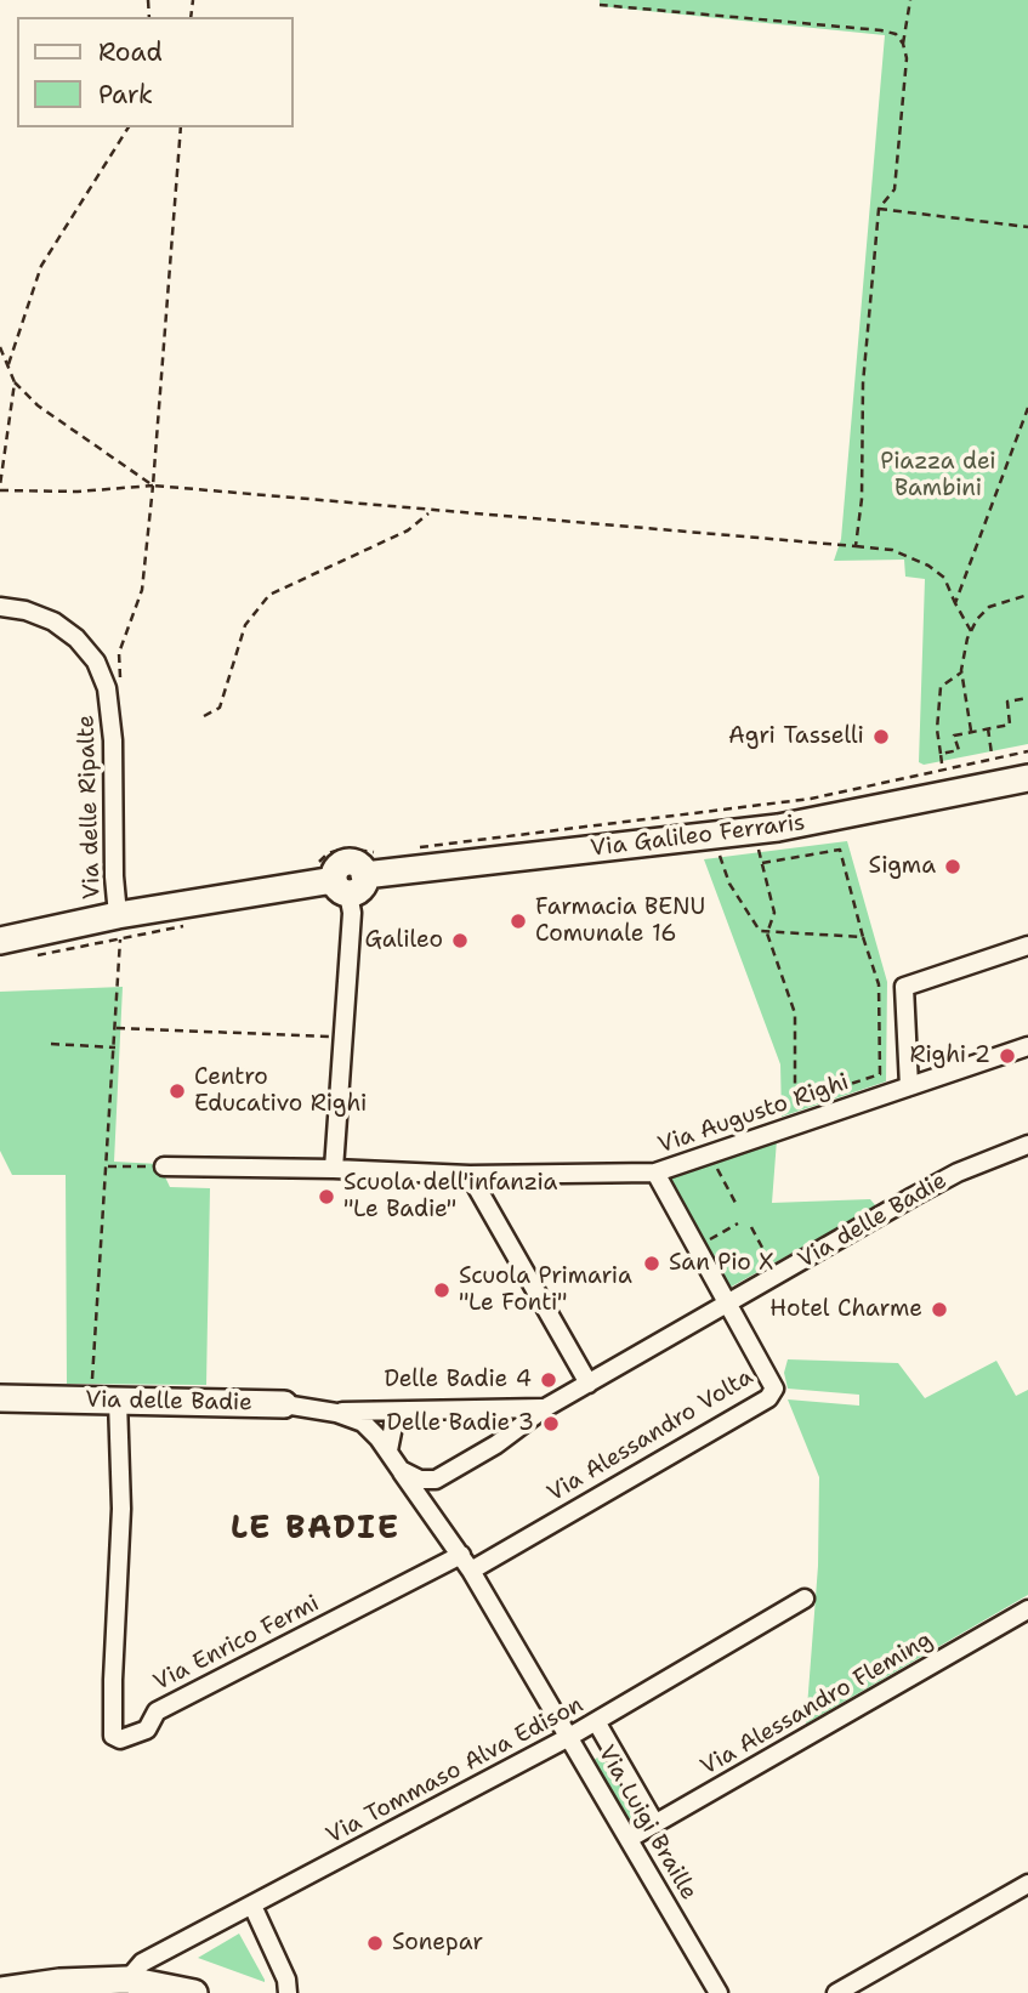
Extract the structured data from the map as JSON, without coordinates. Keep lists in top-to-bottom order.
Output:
{
  "streets": {
    "street": [
      "Via delle Ripalte",
      "Via Galileo Ferraris",
      "Via Augusto Righi",
      "Via delle Badie",
      "Via Alessandro Volta",
      "Via Enrico Fermi",
      "Via Alessandro Fleming",
      "Via Tommaso Alva Edison",
      "Via Luigi Braille"
    ]
  },
  "crossings": [
    ["Via delle Ripalte", "Via Galileo Ferraris"],
    ["Via Augusto Righi", "Via Alessandro Volta"],
    ["Via delle Badie", "Via Alessandro Volta"],
    ["Via delle Badie", "Via Enrico Fermi"],
    ["Via delle Badie", "Via Luigi Braille"],
    ["Via Alessandro Volta", "Via Luigi Braille"],
    ["Via Enrico Fermi", "Via Luigi Braille"],
    ["Via Alessandro Fleming", "Via Luigi Braille"],
    ["Via Tommaso Alva Edison", "Via Luigi Braille"]
  ],
  "districts": ["LE BADIE"],
  "parks": ["Piazza dei Bambini"],
  "places": [
    "Agri Tasselli",
    "Sigma",
    "Farmacia BENU Comunale 16",
    "Galileo",
    "Righi 2",
    "Centro Educativo Righi",
    "Scuola dell'infanzia \"Le Badie\"",
    "San Pio X",
    "Scuola Primaria \"Le Fonti\"",
    "Hotel Charme",
    "Delle Badie 4",
    "Delle Badie 3",
    "Sonepar"
  ],
  "legend": ["Road", "Park"]
}
